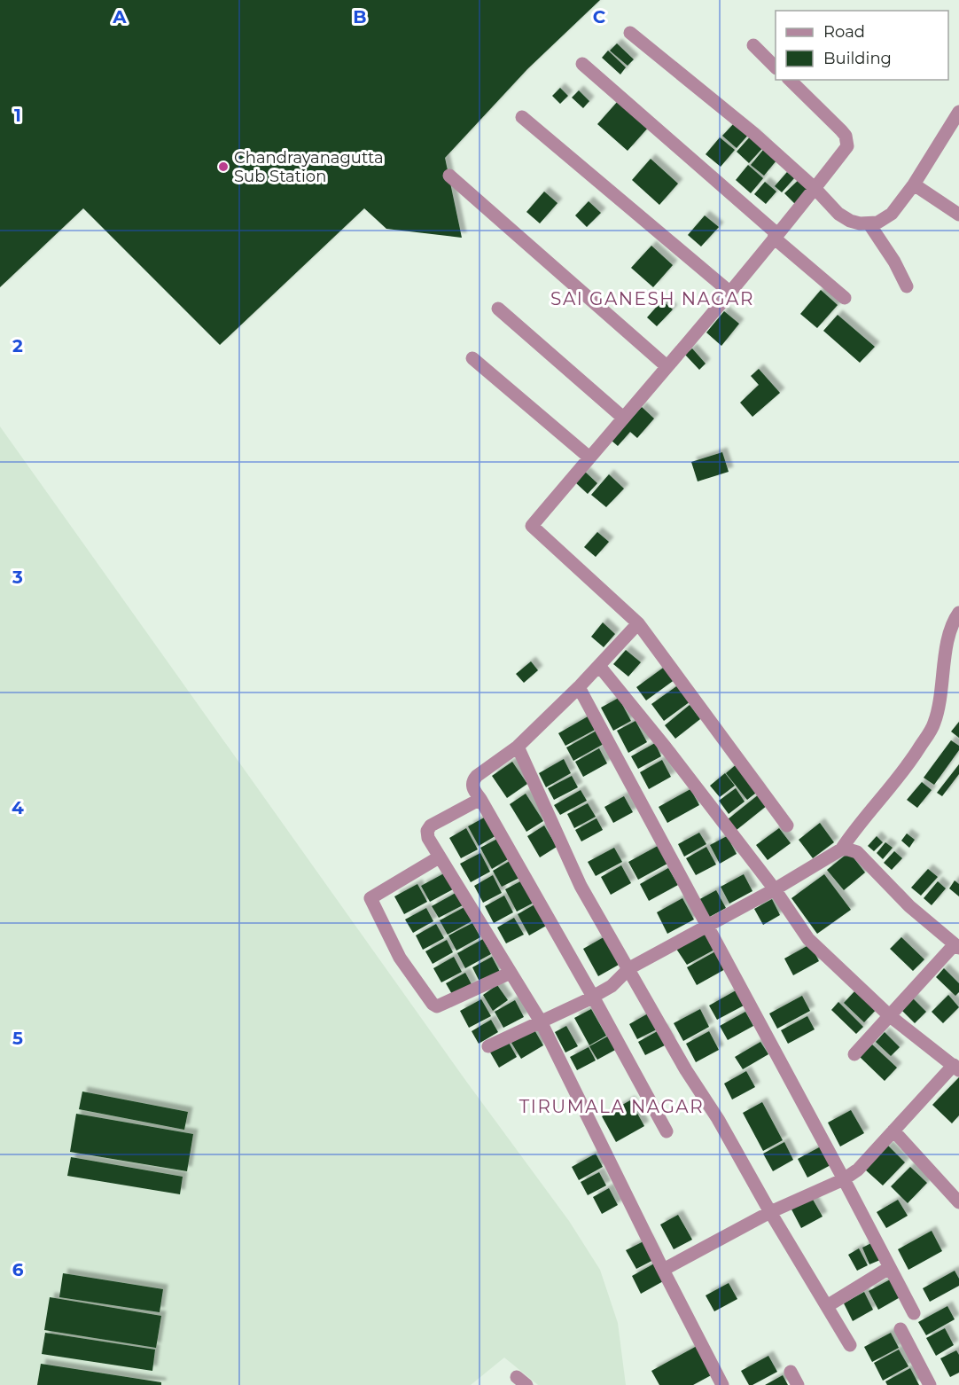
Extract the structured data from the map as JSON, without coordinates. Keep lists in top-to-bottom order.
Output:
{
  "districts": ["SAI GANESH NAGAR", "TIRUMALA NAGAR"],
  "places": ["Chandrayanagutta Sub Station"],
  "legend": ["Road", "Building"],
  "grid": {
    "columns": ["A", "B", "C"],
    "rows": [
      "1",
      "2",
      "3",
      "4",
      "5",
      "6"
    ]
  }
}
